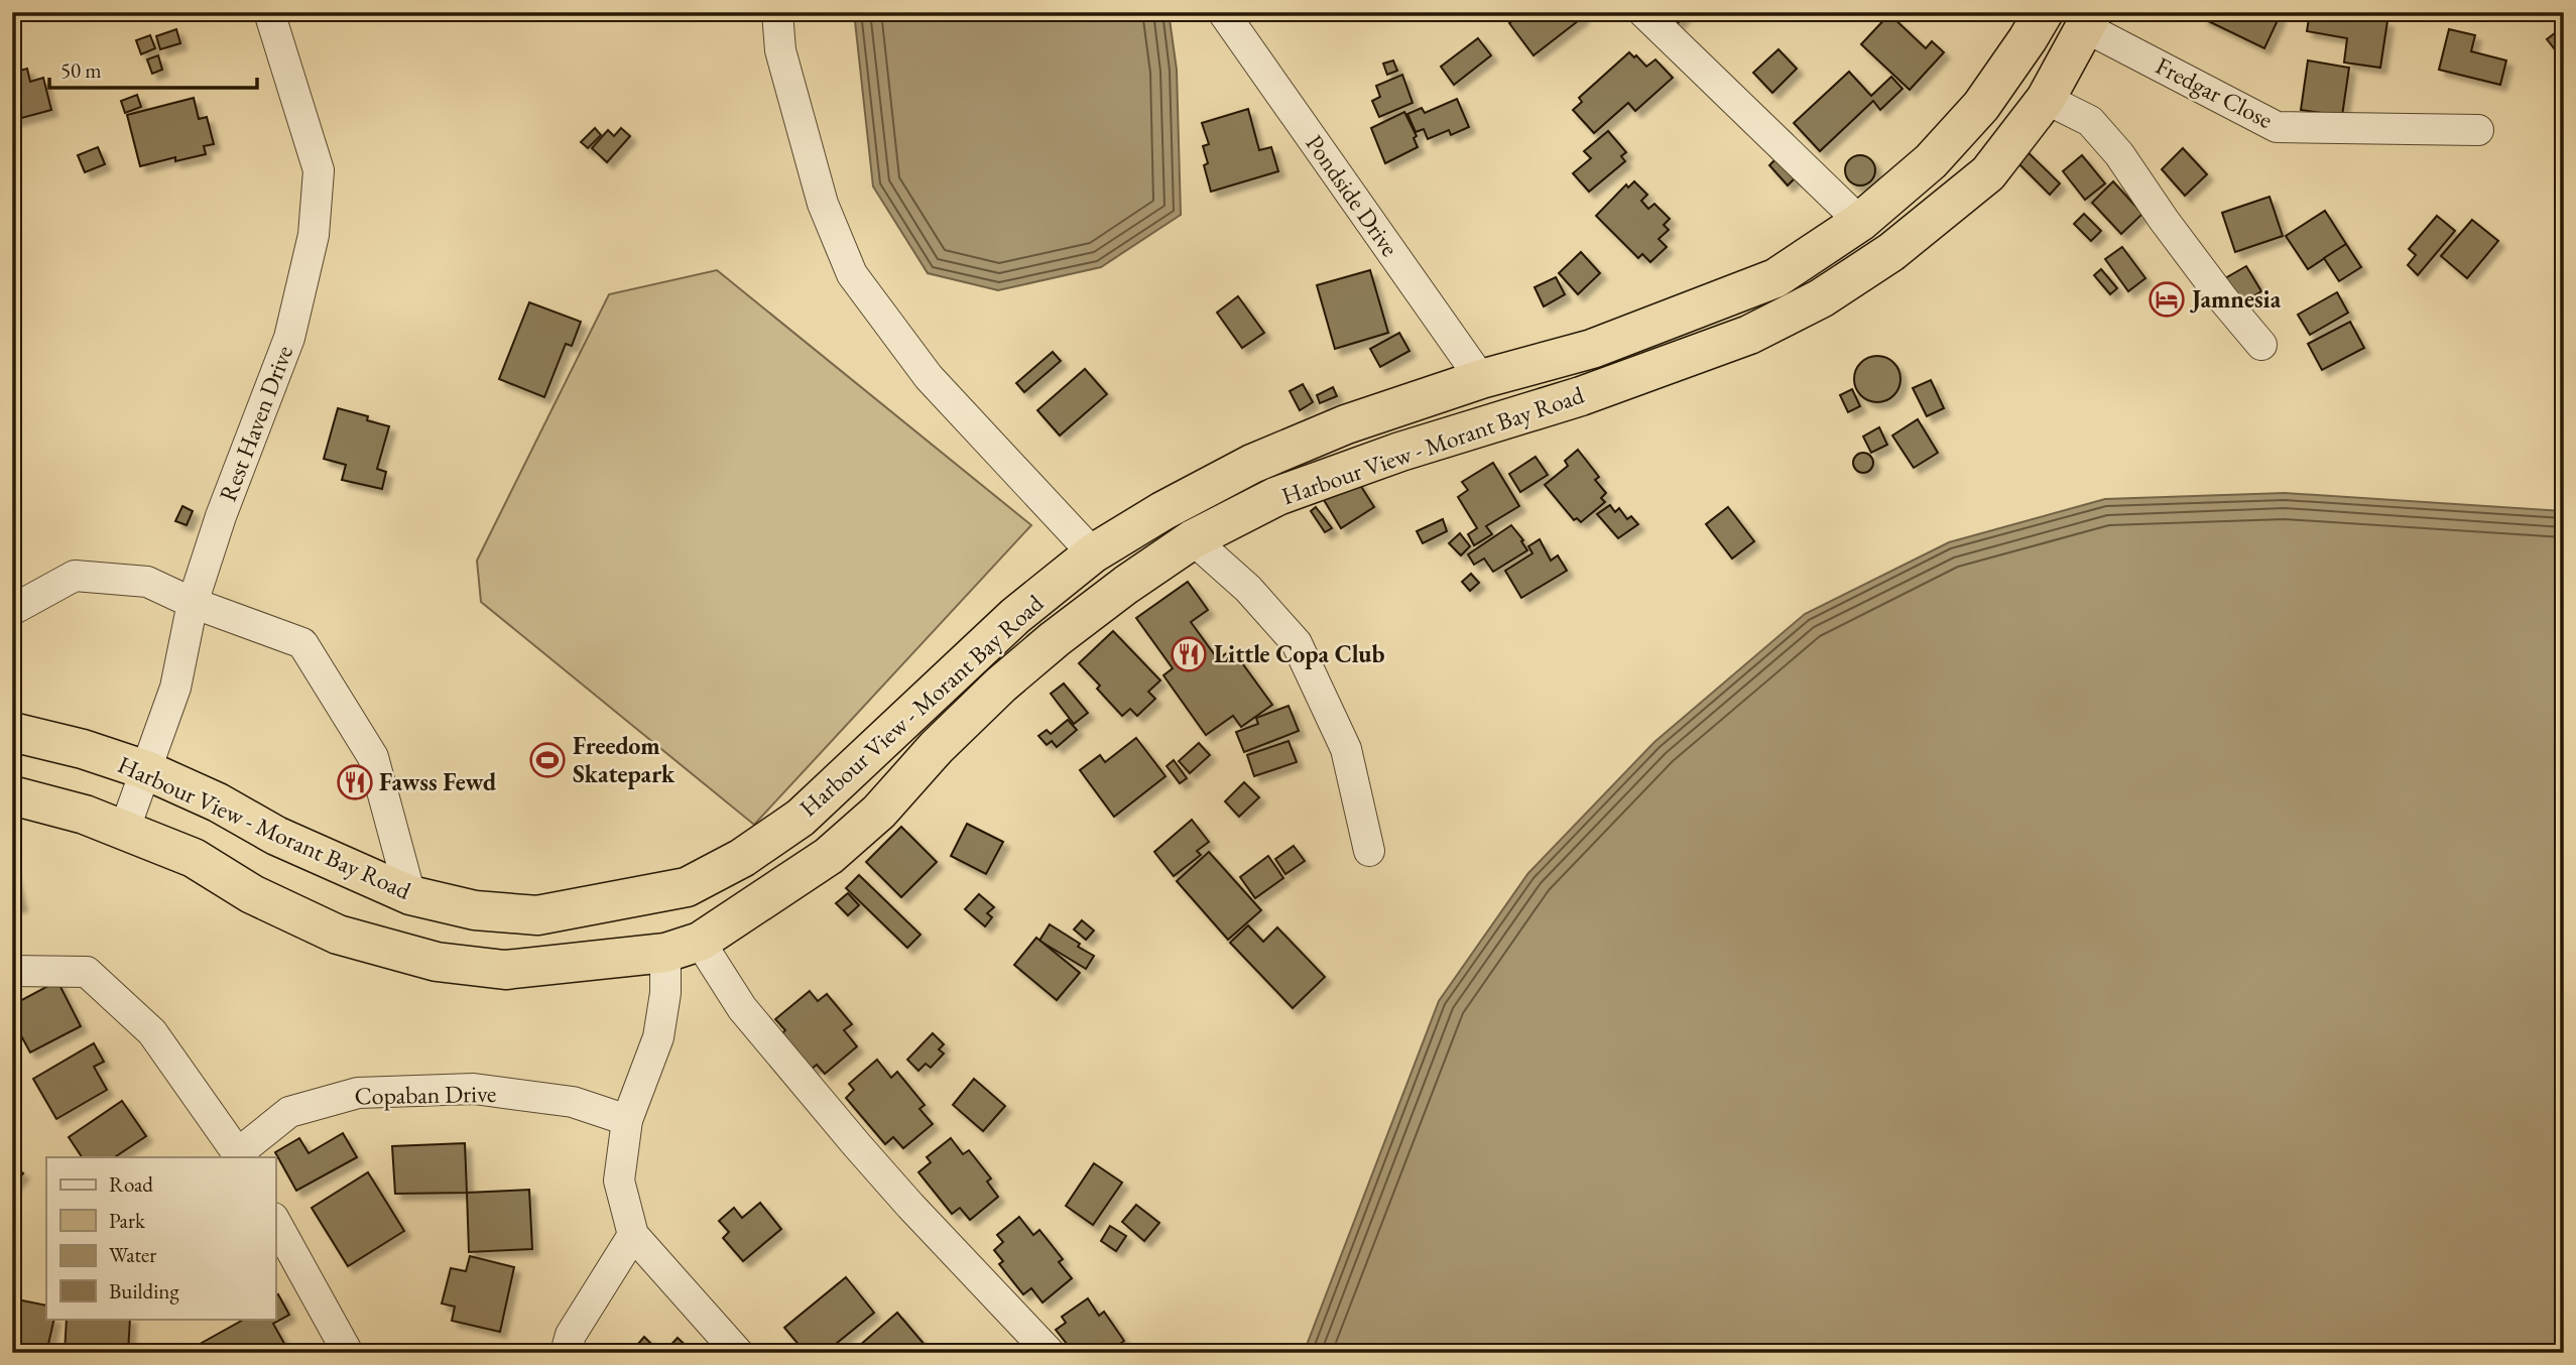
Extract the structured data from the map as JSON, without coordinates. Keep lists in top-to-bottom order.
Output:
{
  "streets": {
    "highway": ["Harbour View - Morant Bay Road"],
    "street": [
      "Fredgar Close",
      "Pondside Drive",
      "Rest Haven Drive",
      "Copaban Drive"
    ]
  },
  "crossings": [
    ["Fredgar Close", "Harbour View - Morant Bay Road"],
    ["Pondside Drive", "Harbour View - Morant Bay Road"],
    ["Rest Haven Drive", "Harbour View - Morant Bay Road"]
  ],
  "places": {
    "hotel": ["Jamnesia"],
    "restaurant": ["Little Copa Club", "Fawss Fewd"],
    "sports": ["Freedom Skatepark"]
  },
  "legend": [
    "Road",
    "Park",
    "Water",
    "Building"
  ],
  "scale_bar": "50 m"
}
